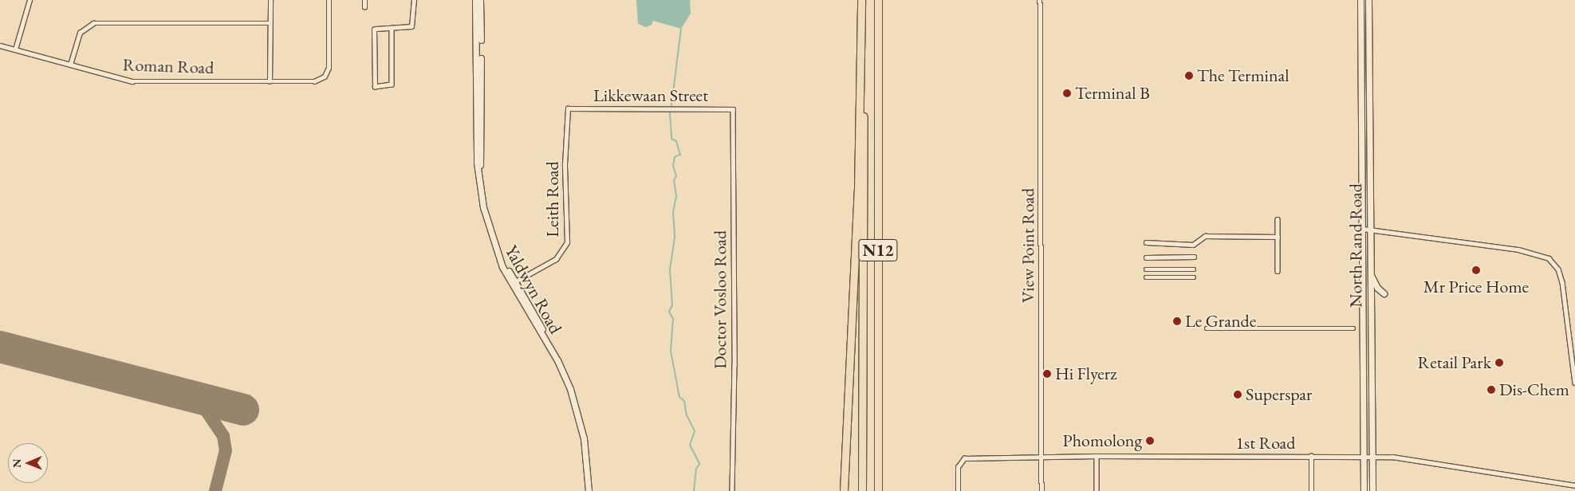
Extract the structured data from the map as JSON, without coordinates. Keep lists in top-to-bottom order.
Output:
{
  "streets": {
    "highway": ["N12"],
    "main road": ["North Rand Road", "Yaldwyn Road"],
    "street": [
      "Roman Road",
      "Likkewaan Street",
      "Leith Road",
      "View Point Road",
      "Doctor Vosloo Road",
      "1st Road"
    ]
  },
  "crossings": [
    ["Likkewaan Street", "Leith Road"],
    ["Likkewaan Street", "Doctor Vosloo Road"],
    ["Leith Road", "Yaldwyn Road"],
    ["View Point Road", "1st Road"],
    ["North Rand Road", "1st Road"]
  ],
  "places": [
    "The Terminal",
    "Terminal B",
    "Mr Price Home",
    "Le Grande",
    "Retail Park",
    "Hi Flyerz",
    "Dis-Chem",
    "Superspar",
    "Phomolong"
  ],
  "north": "left"
}
